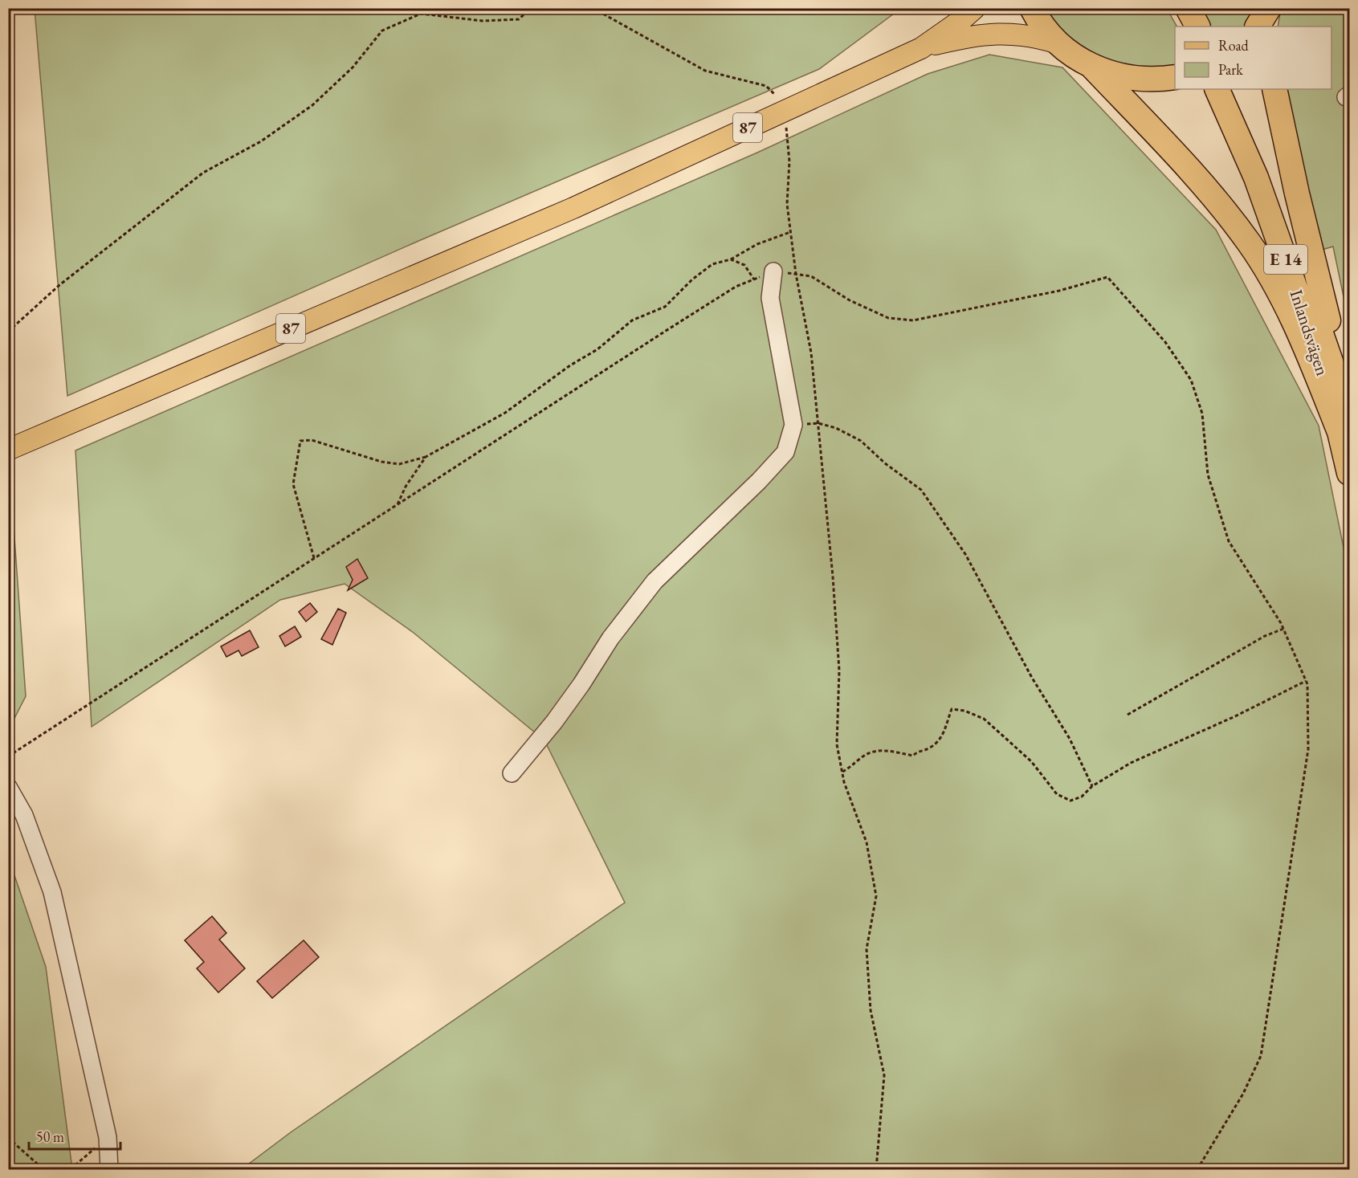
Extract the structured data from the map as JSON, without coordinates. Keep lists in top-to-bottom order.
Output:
{
  "streets": {
    "highway": ["E 14", "Inlandsvägen"],
    "main road": ["87"]
  },
  "legend": ["Road", "Park"],
  "scale_bar": "50 m"
}
